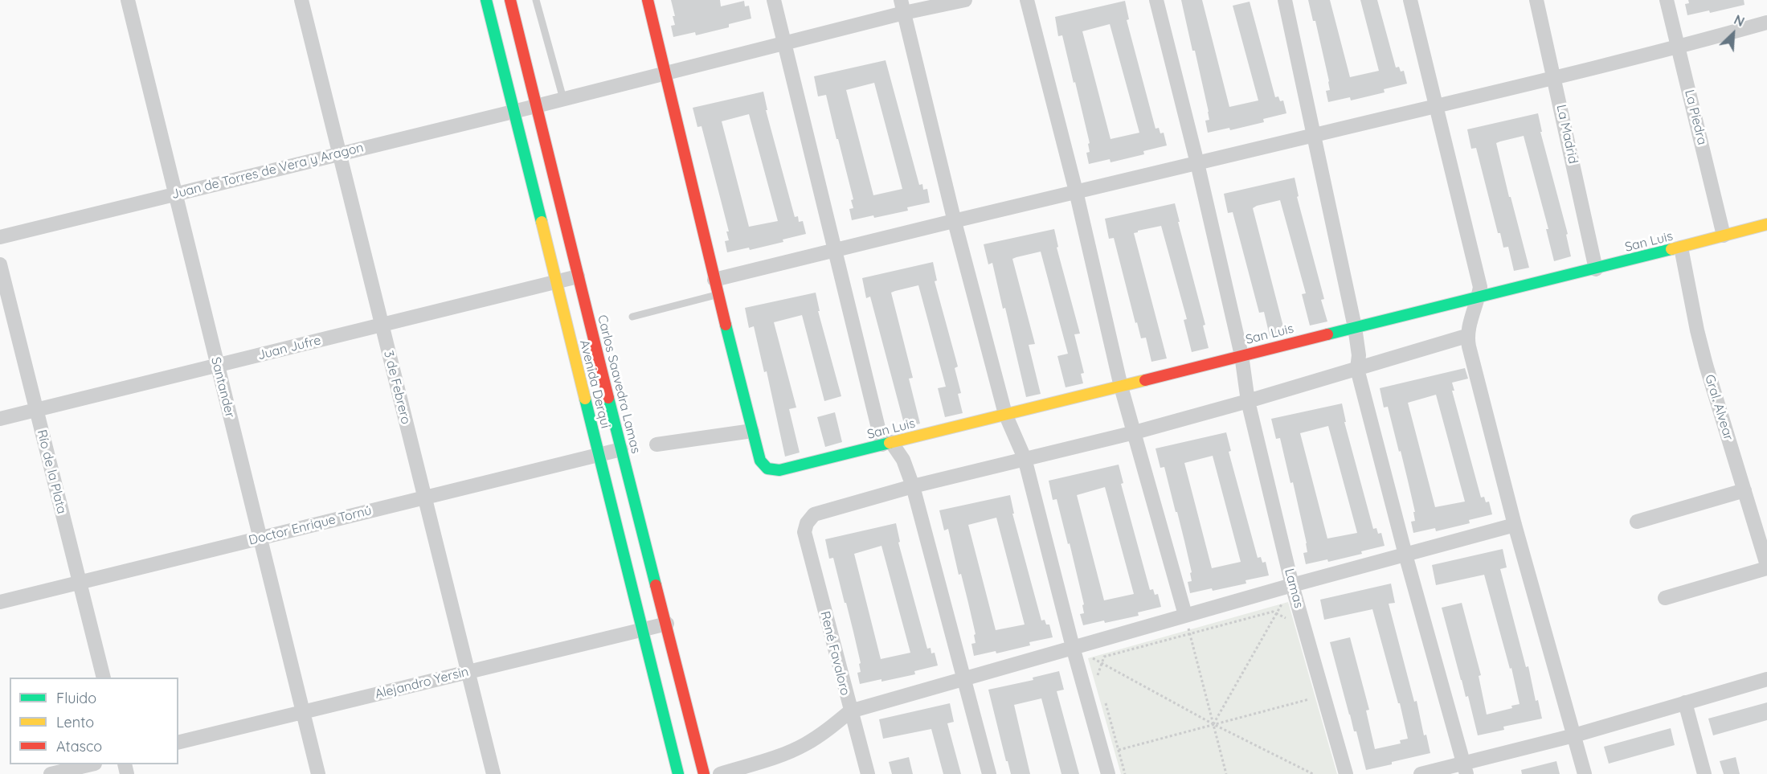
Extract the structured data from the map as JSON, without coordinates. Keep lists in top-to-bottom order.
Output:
{
  "streets": {
    "main road": ["San Luis", "Avenida Derqui", "Carlos Saavedra Lamas"],
    "street": [
      "La Piedra",
      "La Madrid",
      "Juan de Torres de Vera y Aragon",
      "Juan Jufre",
      "Santander",
      "3 de Febrero",
      "Gral. Alvear",
      "Río de la Plata",
      "Doctor Enrique Tornú",
      "Lamas",
      "René Favaloro",
      "Alejandro Yersin"
    ]
  },
  "crossings": [
    ["La Piedra", "San Luis"],
    ["La Madrid", "San Luis"],
    ["Juan de Torres de Vera y Aragon", "Avenida Derqui"],
    ["Juan de Torres de Vera y Aragon", "Carlos Saavedra Lamas"],
    ["Juan de Torres de Vera y Aragon", "Santander"],
    ["Juan de Torres de Vera y Aragon", "3 de Febrero"],
    ["San Luis", "Gral. Alvear"],
    ["San Luis", "Lamas"],
    ["Juan Jufre", "Avenida Derqui"],
    ["Juan Jufre", "Carlos Saavedra Lamas"],
    ["Juan Jufre", "Santander"],
    ["Juan Jufre", "3 de Febrero"],
    ["Juan Jufre", "Río de la Plata"],
    ["Avenida Derqui", "Doctor Enrique Tornú"],
    ["Avenida Derqui", "Alejandro Yersin"],
    ["Carlos Saavedra Lamas", "Doctor Enrique Tornú"],
    ["Carlos Saavedra Lamas", "Alejandro Yersin"],
    ["Santander", "Doctor Enrique Tornú"],
    ["Santander", "Alejandro Yersin"],
    ["3 de Febrero", "Doctor Enrique Tornú"],
    ["3 de Febrero", "Alejandro Yersin"],
    ["Río de la Plata", "Doctor Enrique Tornú"]
  ],
  "legend": ["Fluido", "Lento", "Atasco"],
  "north": "top right"
}
